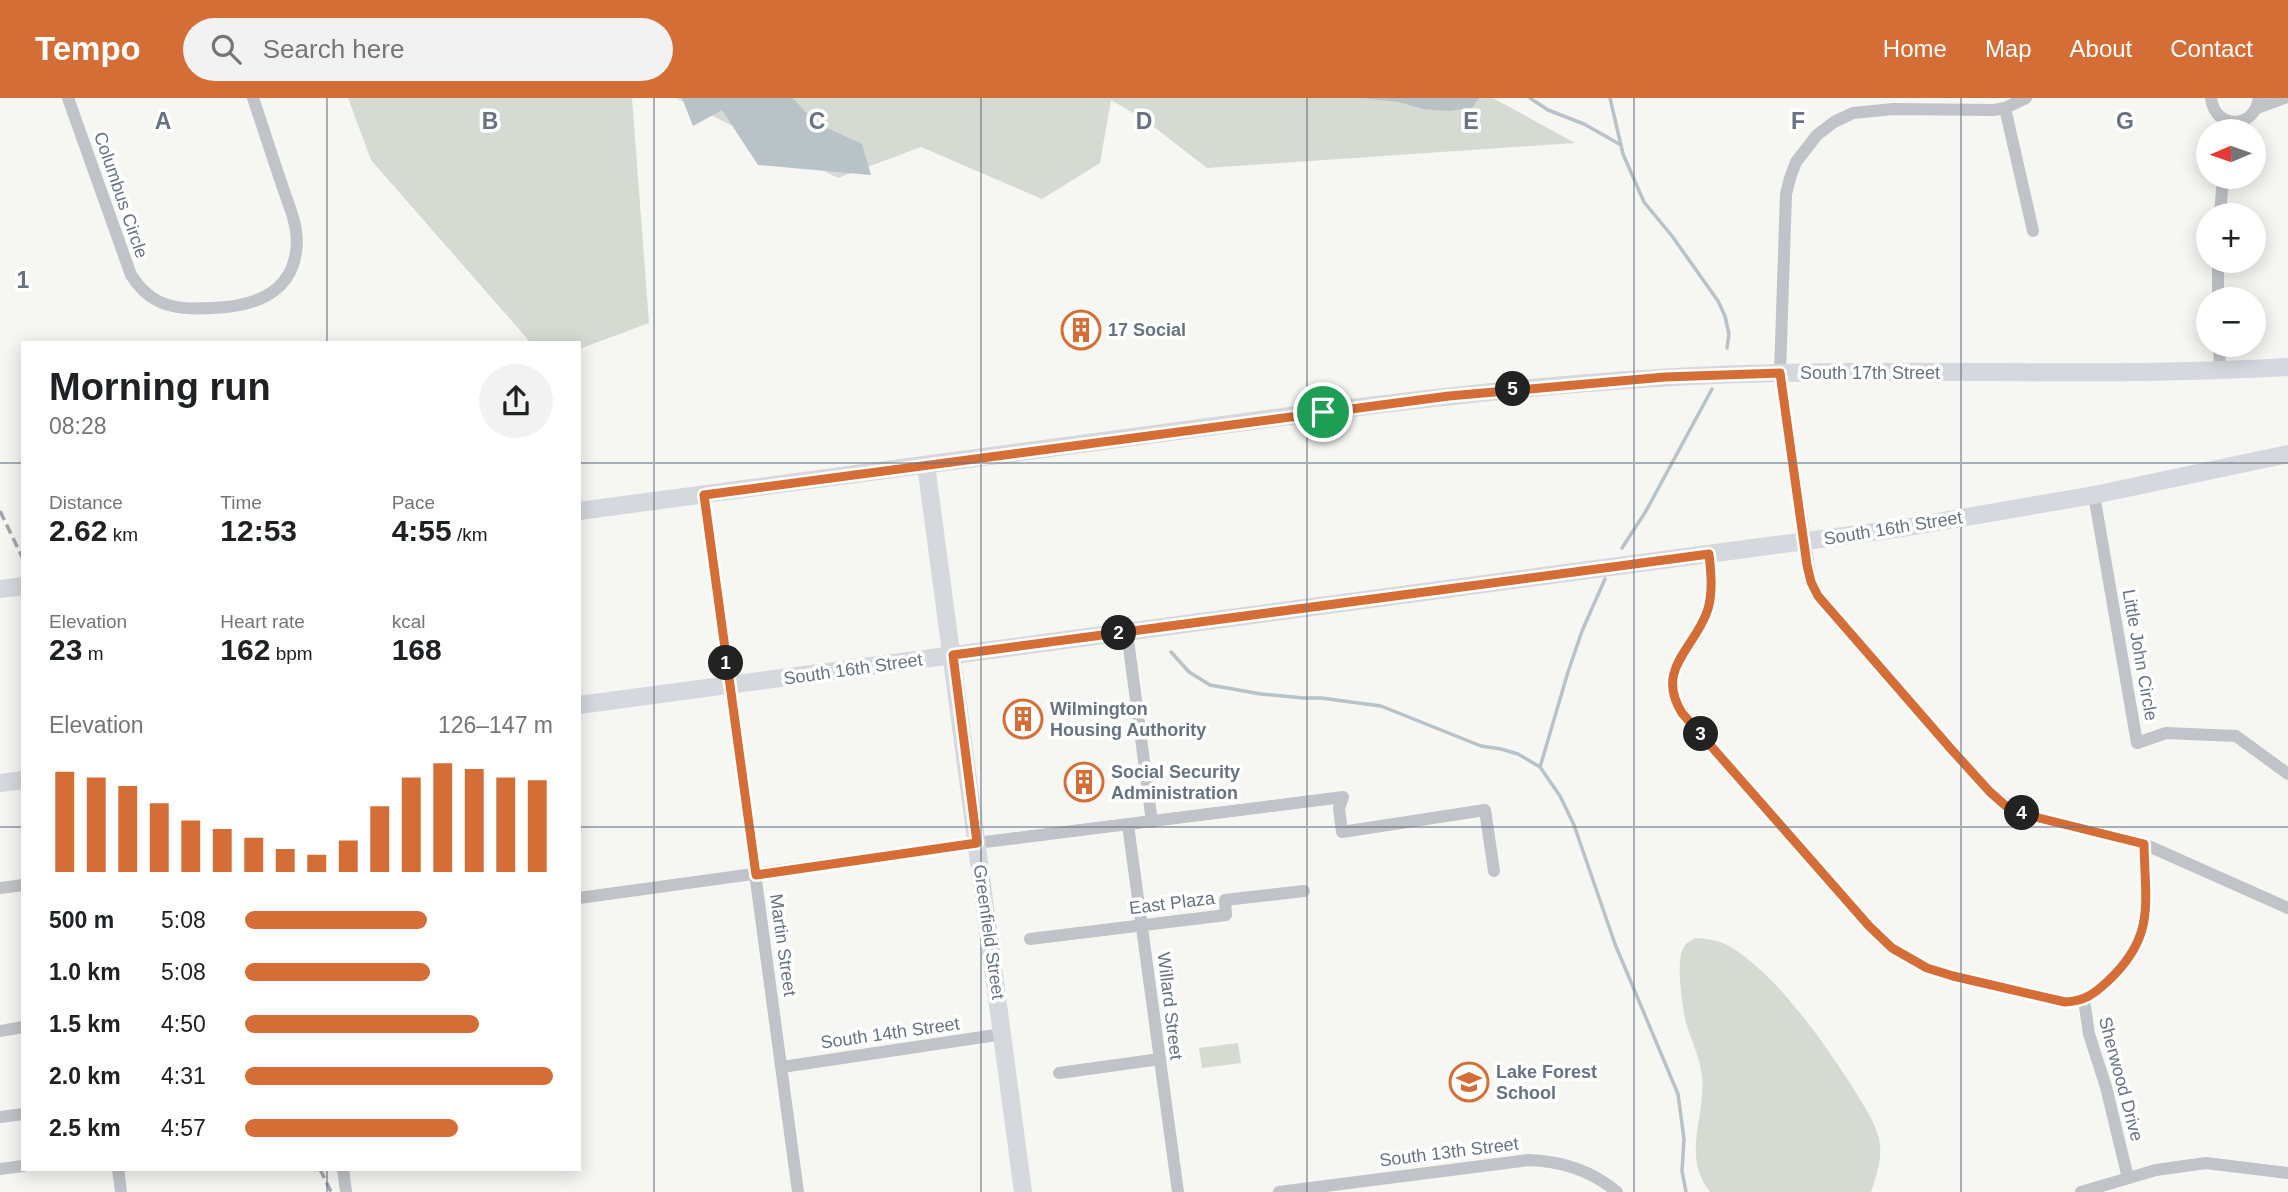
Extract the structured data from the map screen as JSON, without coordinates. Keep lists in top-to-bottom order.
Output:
{
  "streets": {
    "main road": ["South 17th Street", "South 16th Street", "Greenfield Street"],
    "street": [
      "Columbus Circle",
      "Little John Circle",
      "East Plaza",
      "Martin Street",
      "Willard Street",
      "South 14th Street",
      "Sherwood Drive",
      "South 13th Street"
    ]
  },
  "crossings": [
    ["South 17th Street", "Greenfield Street"],
    ["South 17th Street", "Martin Street"],
    ["South 16th Street", "Little John Circle"],
    ["South 16th Street", "Greenfield Street"],
    ["South 16th Street", "Martin Street"],
    ["East Plaza", "Willard Street"],
    ["Greenfield Street", "South 14th Street"],
    ["Martin Street", "South 14th Street"]
  ],
  "places": {
    "building": ["17 Social", "Wilmington Housing Authority", "Social Security Administration"],
    "school or university": ["Lake Forest School"]
  },
  "north": "left",
  "page": {
    "header": "Tempo",
    "search": "Search here",
    "nav": [
      "Home",
      "Map",
      "About",
      "Contact"
    ],
    "map_buttons": ["+", "−"],
    "heading": ["Morning run", "08:28"],
    "pins": [
      "5",
      "2",
      "1",
      "3",
      "4"
    ],
    "stats": [
      ["Distance", "2.62 km"],
      ["Time", "12:53"],
      ["Pace", "4:55 /km"],
      ["Elevation", "23 m"],
      ["Heart rate", "162 bpm"],
      ["kcal", "168"]
    ],
    "chart": ["Elevation", "126–147 m"],
    "list": [
      {
        "name": "500 m",
        "note": "5:08"
      },
      {
        "name": "1.0 km",
        "note": "5:08"
      },
      {
        "name": "1.5 km",
        "note": "4:50"
      },
      {
        "name": "2.0 km",
        "note": "4:31"
      },
      {
        "name": "2.5 km",
        "note": "4:57"
      }
    ]
  },
  "grid": {
    "columns": [
      "A",
      "B",
      "C",
      "D",
      "E",
      "F",
      "G"
    ],
    "rows": ["1"]
  }
}
